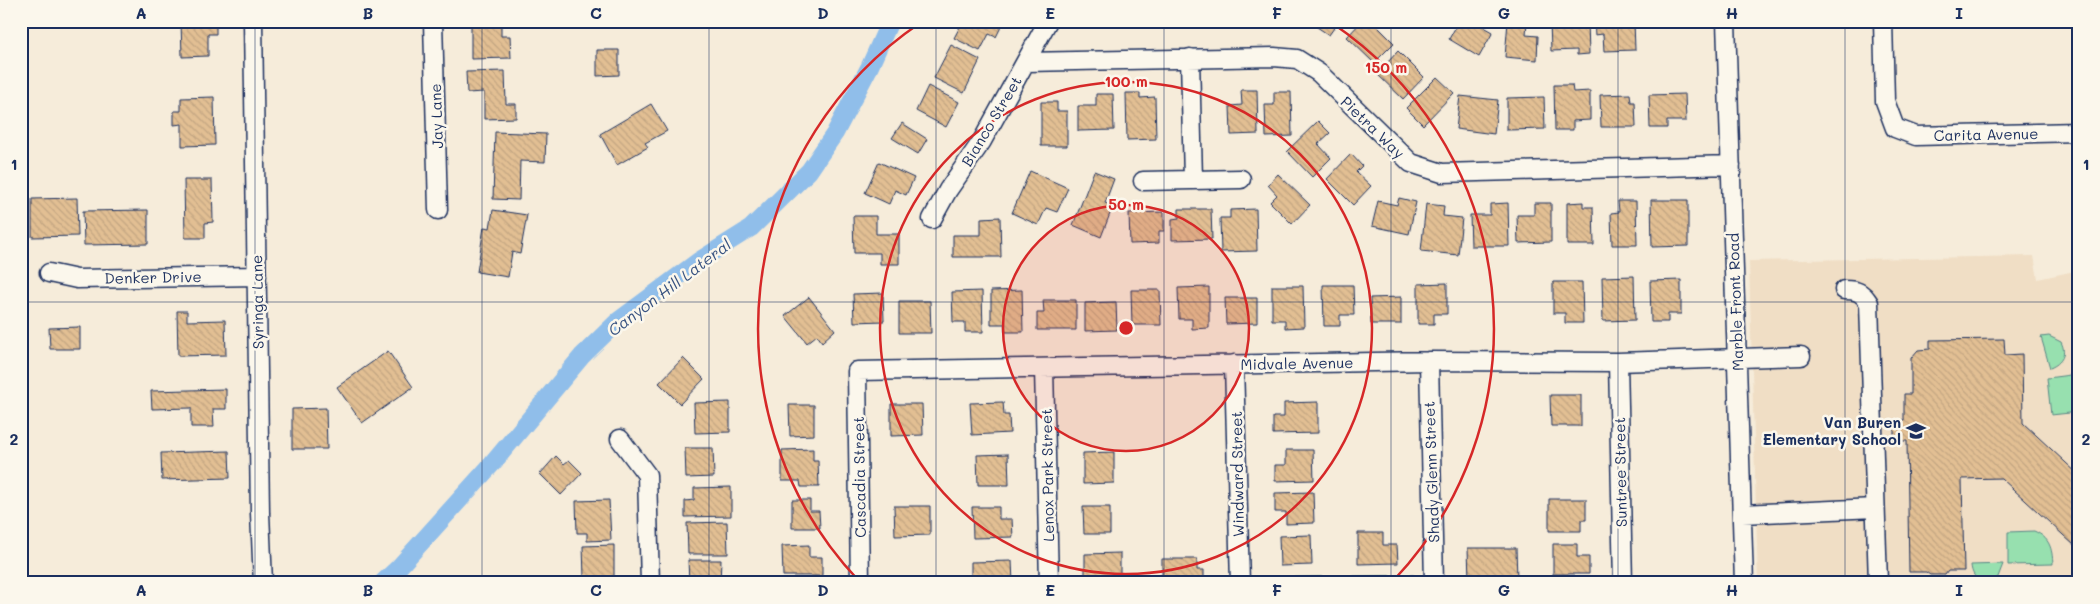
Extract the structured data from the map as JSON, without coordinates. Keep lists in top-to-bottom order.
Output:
{
  "streets": {
    "street": [
      "Jay Lane",
      "Bianco Street",
      "Pietra Way",
      "Carita Avenue",
      "Denker Drive",
      "Syringa Lane",
      "Marble Front Road",
      "Midvale Avenue",
      "Shady Glenn Street",
      "Suntree Street",
      "Windward Street",
      "Lenox Park Street",
      "Cascadia Street"
    ]
  },
  "crossings": [
    ["Bianco Street", "Pietra Way"],
    ["Pietra Way", "Marble Front Road"],
    ["Denker Drive", "Syringa Lane"],
    ["Marble Front Road", "Midvale Avenue"],
    ["Midvale Avenue", "Shady Glenn Street"],
    ["Midvale Avenue", "Suntree Street"],
    ["Midvale Avenue", "Windward Street"],
    ["Midvale Avenue", "Lenox Park Street"],
    ["Midvale Avenue", "Cascadia Street"]
  ],
  "water": ["Canyon Hill Lateral"],
  "places": {
    "school or university": ["Van Buren Elementary School"]
  },
  "grid": {
    "columns": [
      "A",
      "B",
      "C",
      "D",
      "E",
      "F",
      "G",
      "H",
      "I"
    ],
    "rows": ["1", "2"]
  },
  "rings": ["150 m", "100 m", "50 m"]
}
